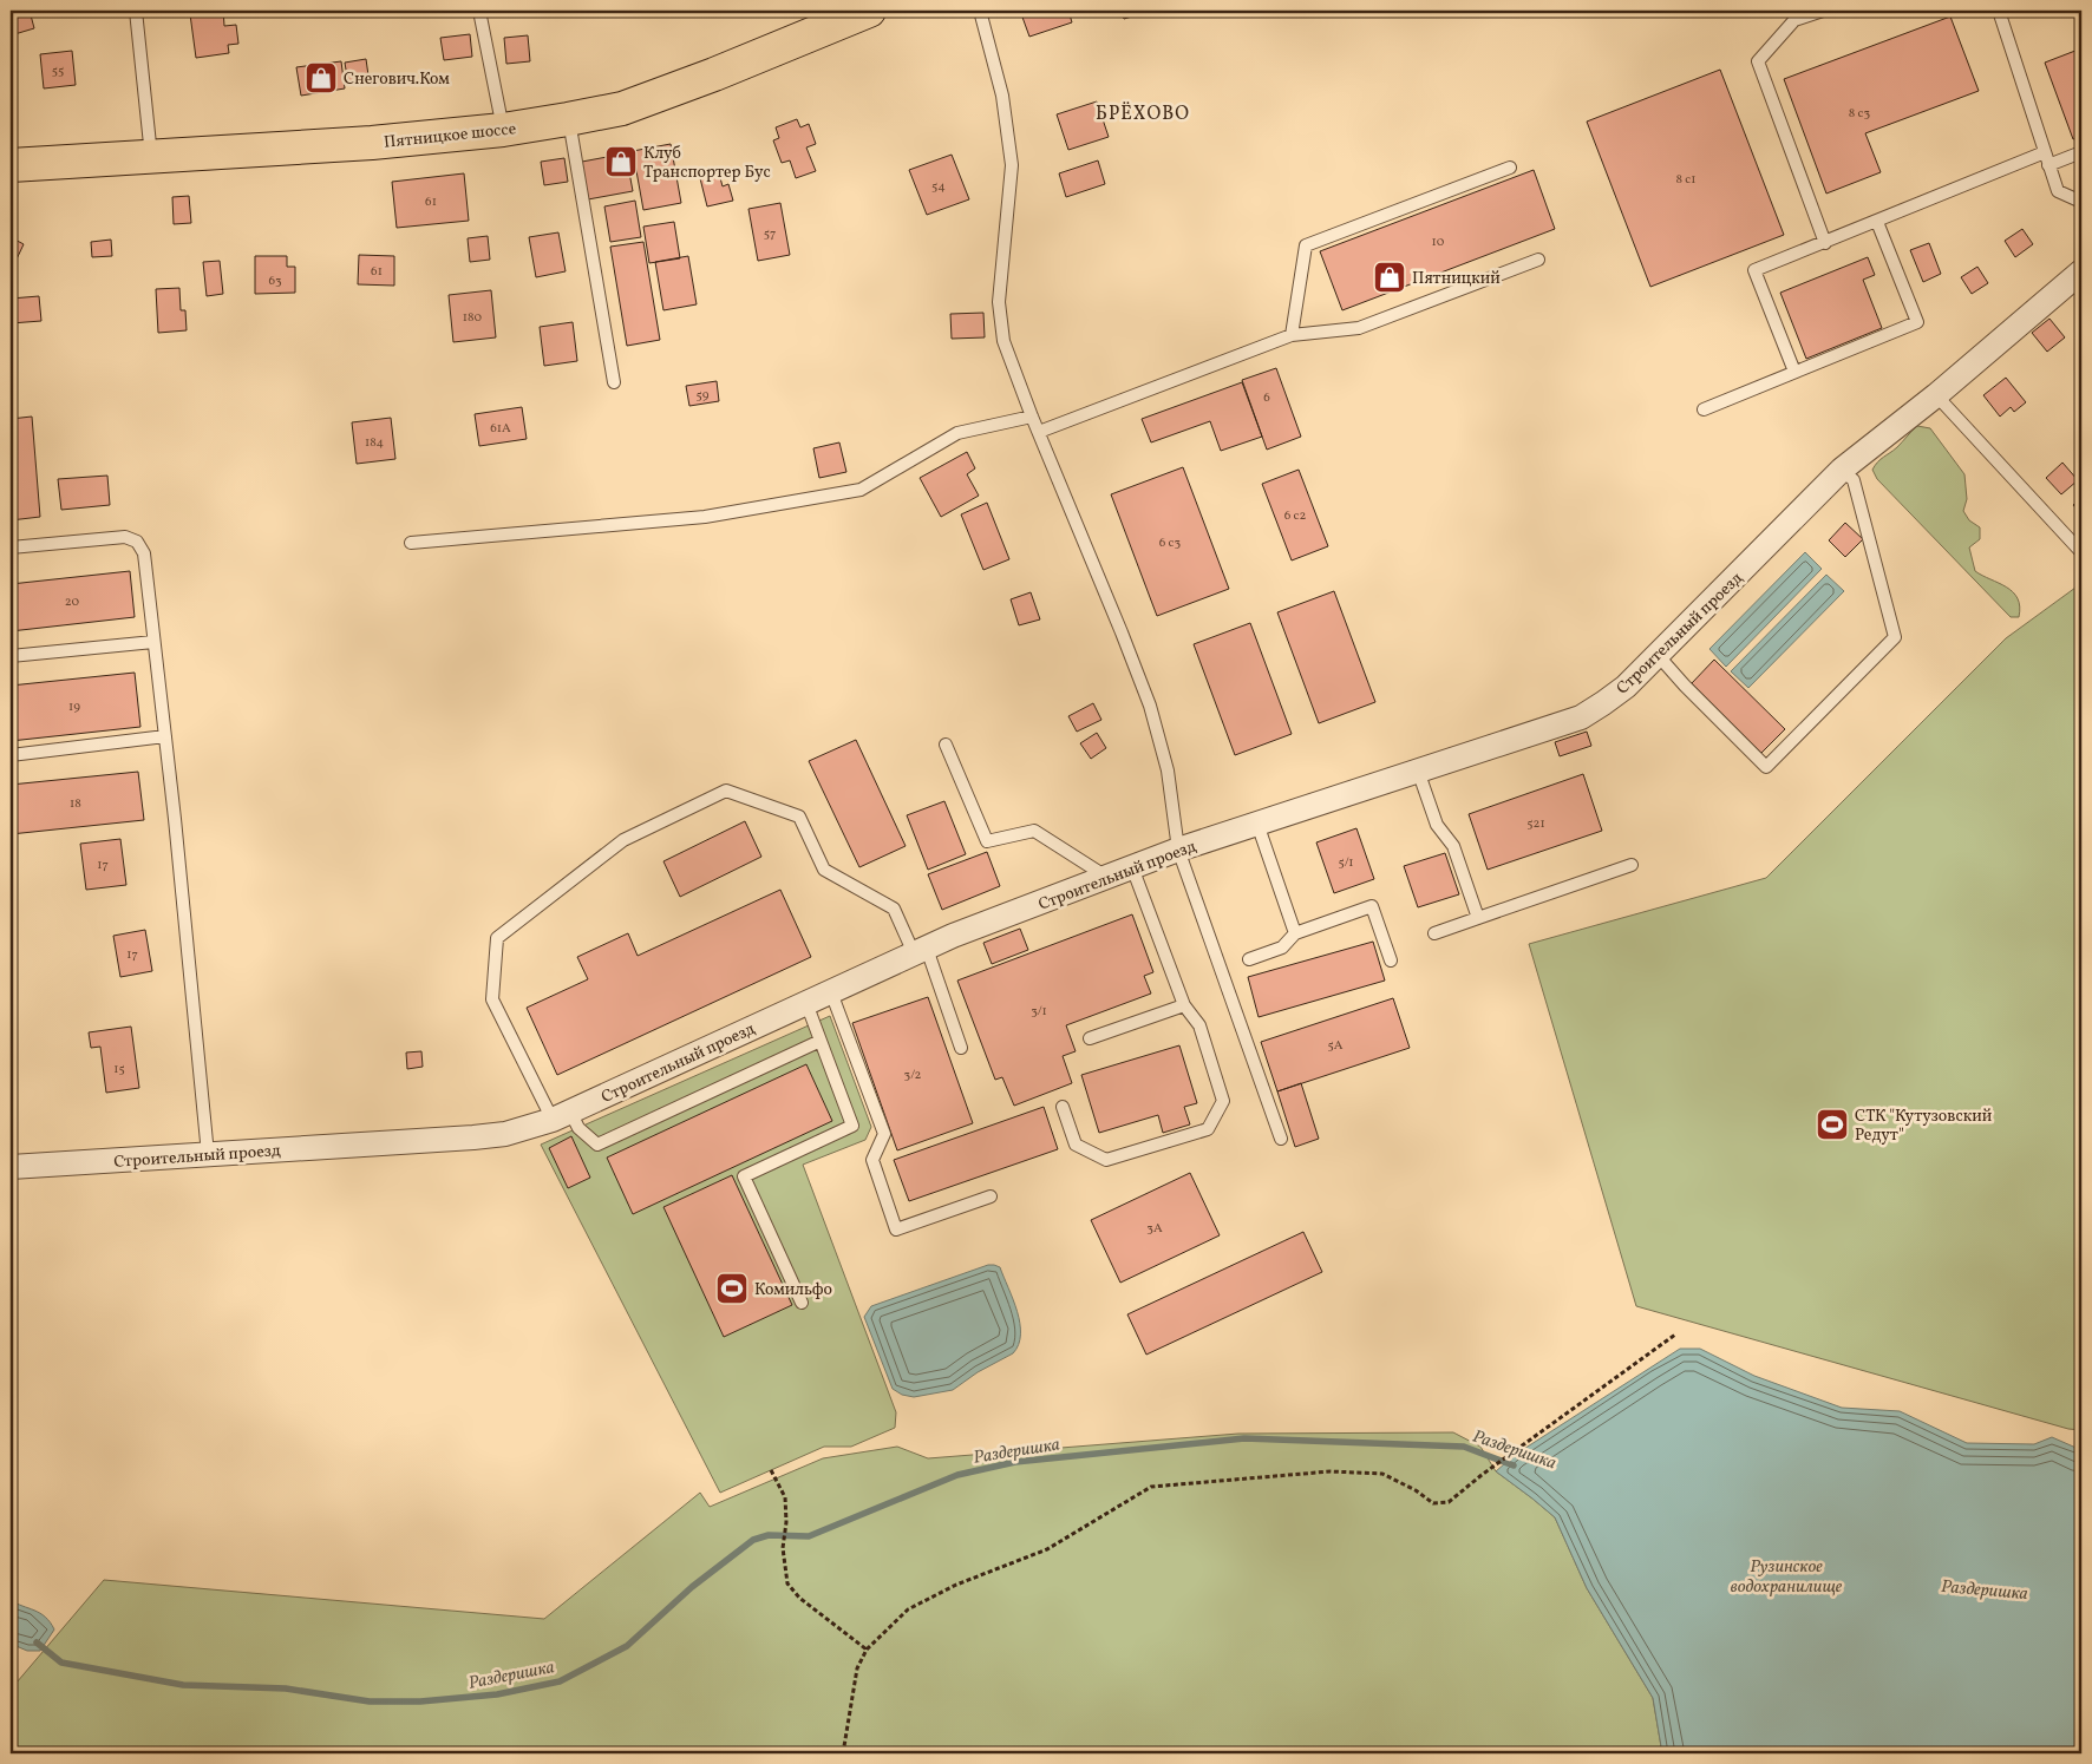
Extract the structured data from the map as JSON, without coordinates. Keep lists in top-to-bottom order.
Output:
{
  "streets": {
    "main road": ["Пятницкое шоссе"],
    "street": ["Строительный проезд"]
  },
  "districts": ["БРЁХОВО"],
  "water": ["Раздеришка", "Рузинское водохранилище"],
  "places": {
    "shop": ["Снегович.Ком", "Клуб Транспортер Бус", "Пятницкий"],
    "sports": ["СТК \"Кутузовский Редут\"", "Комильфо"]
  },
  "house_numbers": [
    "55",
    "8 с3",
    "8 с1",
    "54",
    "61",
    "57",
    "10",
    "61",
    "63",
    "180",
    "59",
    "6",
    "61А",
    "184",
    "6 с2",
    "6 с3",
    "20",
    "19",
    "18",
    "521",
    "5/1",
    "17",
    "17",
    "3/1",
    "5А",
    "15",
    "3/2",
    "3А"
  ]
}
